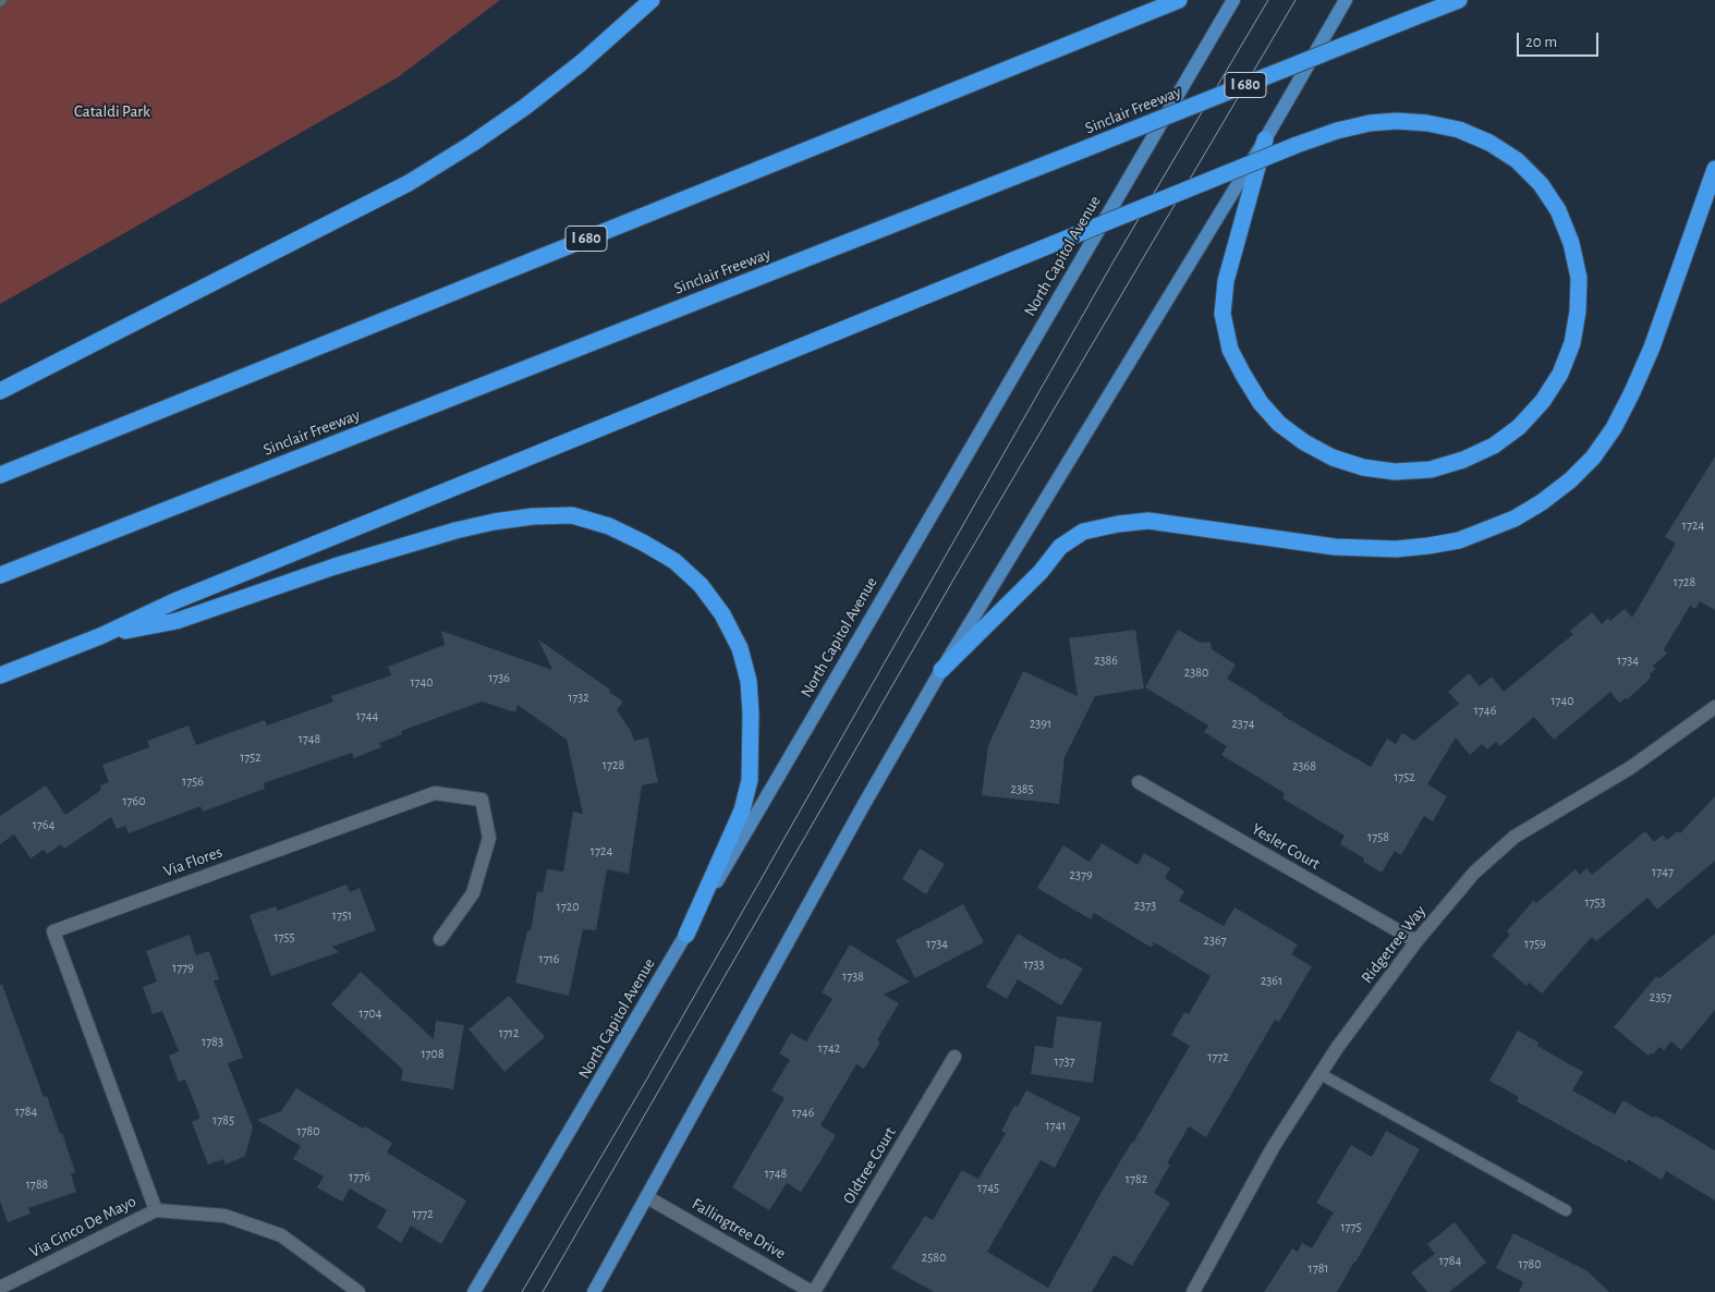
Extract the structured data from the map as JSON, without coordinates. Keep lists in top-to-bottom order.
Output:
{
  "streets": {
    "highway": ["I 680", "Sinclair Freeway"],
    "main road": ["North Capitol Avenue"],
    "street": [
      "Yesler Court",
      "Via Flores",
      "Ridgetree Way",
      "Oldtree Court",
      "Via Cinco De Mayo",
      "Fallingtree Drive"
    ]
  },
  "crossings": [
    ["Yesler Court", "Ridgetree Way"],
    ["Via Flores", "Via Cinco De Mayo"],
    ["Oldtree Court", "Fallingtree Drive"]
  ],
  "parks": ["Cataldi Park"],
  "house_numbers": [
    "1724",
    "1728",
    "2386",
    "1734",
    "2380",
    "1736",
    "1740",
    "1732",
    "1740",
    "1746",
    "1744",
    "2391",
    "2374",
    "1748",
    "1752",
    "1728",
    "2368",
    "1752",
    "1756",
    "2385",
    "1760",
    "1764",
    "1758",
    "1724",
    "1747",
    "2379",
    "1753",
    "2373",
    "1720",
    "1751",
    "1755",
    "2367",
    "1734",
    "1759",
    "1716",
    "1733",
    "1779",
    "1738",
    "2361",
    "2357",
    "1704",
    "1712",
    "1783",
    "1742",
    "1708",
    "1772",
    "1737",
    "1784",
    "1746",
    "1785",
    "1741",
    "1780",
    "1748",
    "1776",
    "1782",
    "1788",
    "1745",
    "1772",
    "1775",
    "2580",
    "1784",
    "1780",
    "1781"
  ],
  "scale_bar": "20 m"
}
